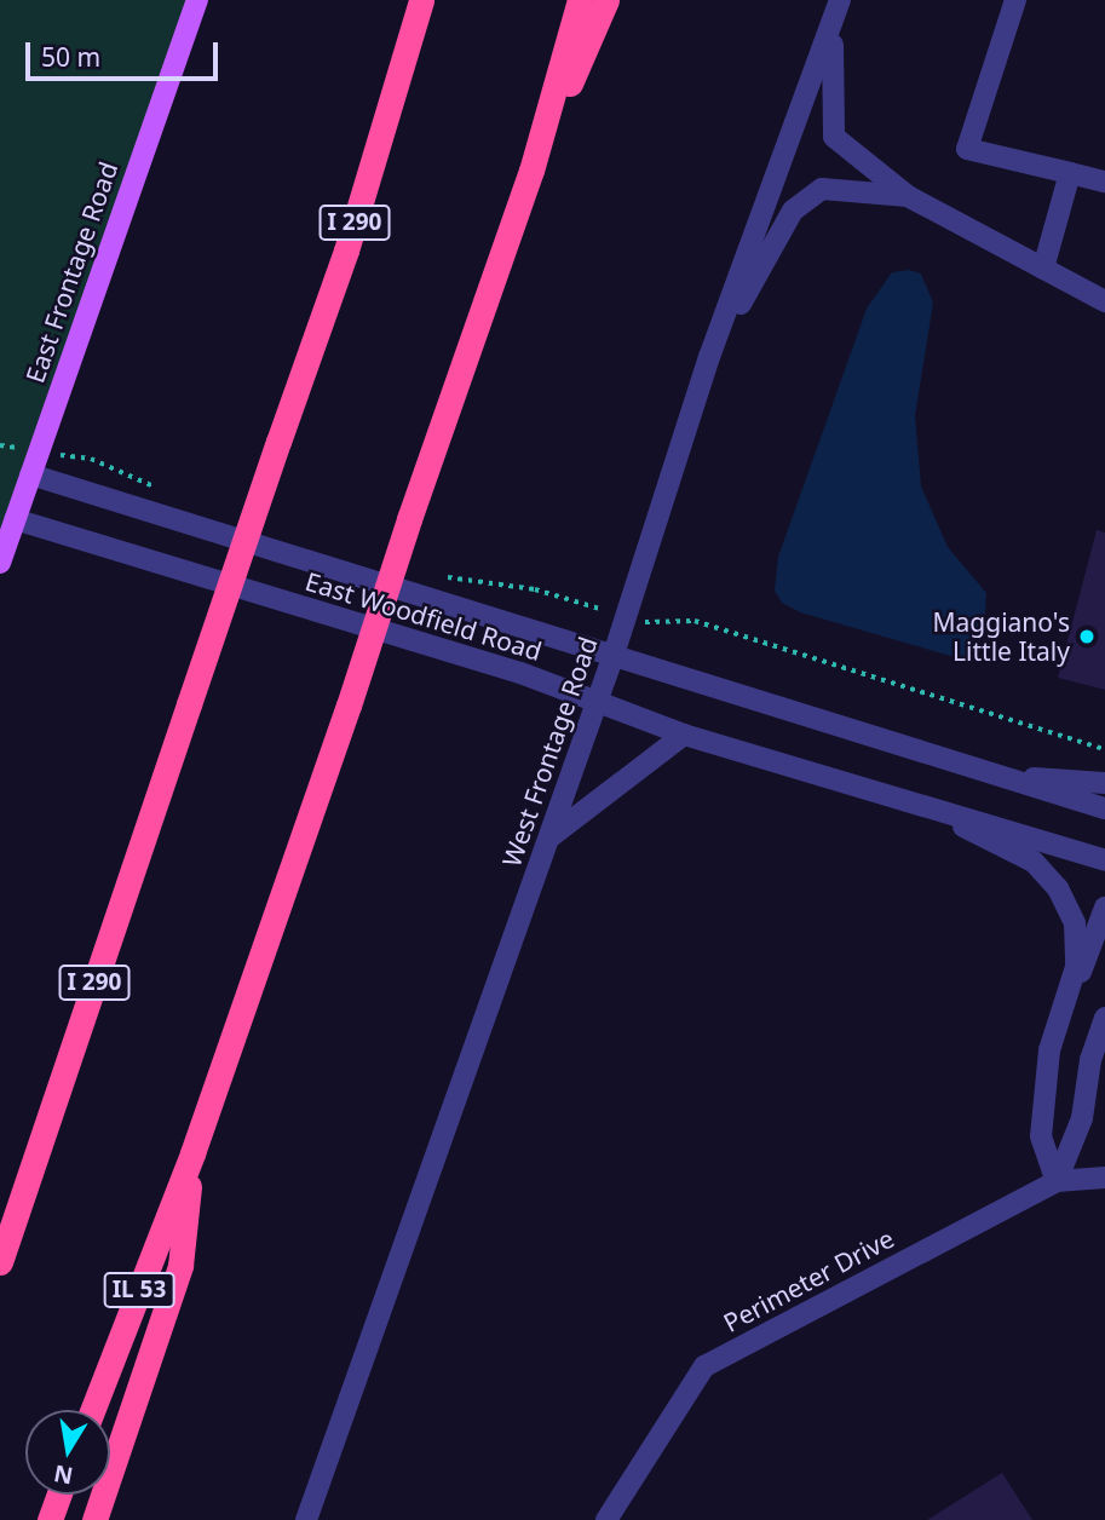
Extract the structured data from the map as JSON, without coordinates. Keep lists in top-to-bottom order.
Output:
{
  "streets": {
    "highway": ["I 290", "IL 53"],
    "main road": ["East Frontage Road"],
    "street": ["East Woodfield Road", "West Frontage Road", "Perimeter Drive"]
  },
  "crossings": [
    ["East Frontage Road", "East Woodfield Road"],
    ["East Woodfield Road", "West Frontage Road"]
  ],
  "places": ["Maggiano's Little Italy"],
  "scale_bar": "50 m",
  "north": "bottom"
}
